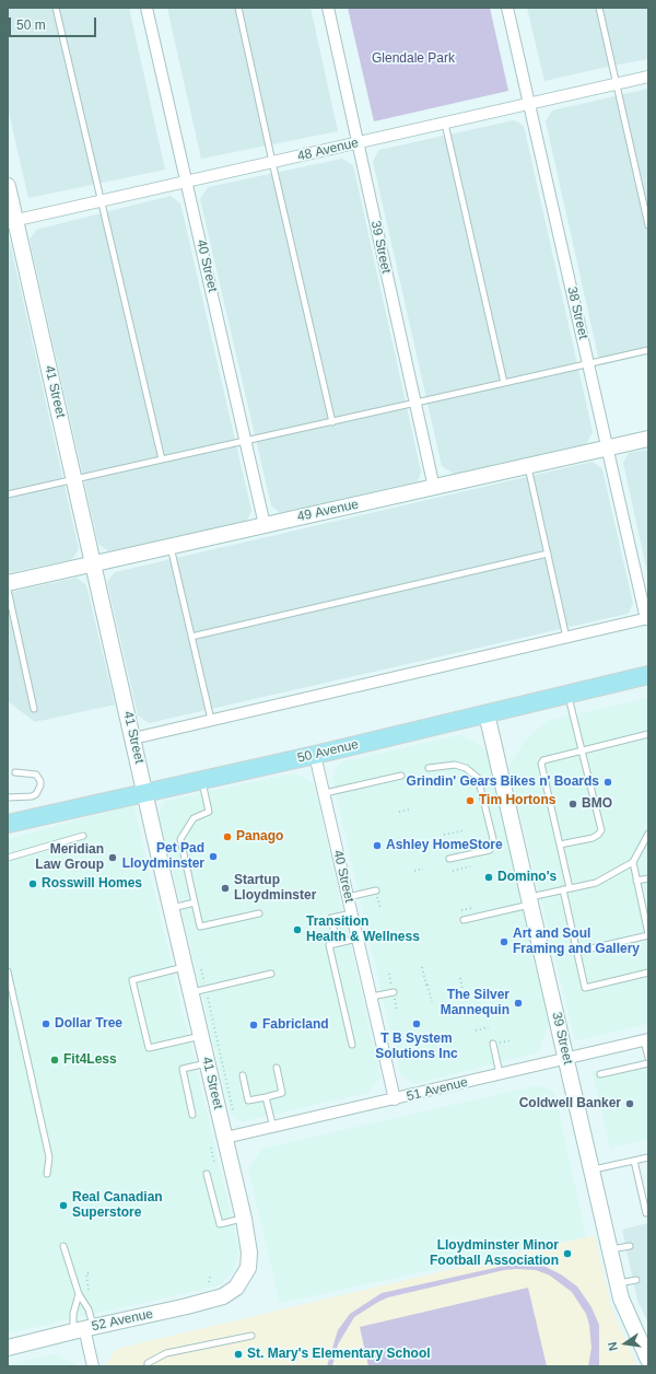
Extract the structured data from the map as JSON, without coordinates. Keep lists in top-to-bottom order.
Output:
{
  "streets": {
    "main road": ["50 Avenue"],
    "street": [
      "48 Avenue",
      "39 Street",
      "40 Street",
      "38 Street",
      "41 Street",
      "49 Avenue",
      "51 Avenue",
      "52 Avenue"
    ]
  },
  "crossings": [
    ["48 Avenue", "39 Street"],
    ["48 Avenue", "40 Street"],
    ["48 Avenue", "38 Street"],
    ["48 Avenue", "41 Street"],
    ["39 Street", "49 Avenue"],
    ["39 Street", "50 Avenue"],
    ["39 Street", "51 Avenue"],
    ["40 Street", "49 Avenue"],
    ["40 Street", "50 Avenue"],
    ["40 Street", "51 Avenue"],
    ["38 Street", "49 Avenue"],
    ["41 Street", "49 Avenue"],
    ["41 Street", "50 Avenue"],
    ["41 Street", "51 Avenue"],
    ["41 Street", "52 Avenue"]
  ],
  "parks": ["Glendale Park"],
  "places": [
    "Grindin' Gears Bikes n' Boards",
    "Tim Hortons",
    "BMO",
    "Panago",
    "Ashley HomeStore",
    "Pet Pad Lloydminster",
    "Meridian Law Group",
    "Domino's",
    "Rosswill Homes",
    "Startup Lloydminster",
    "Transition Health & Wellness",
    "Art and Soul Framing and Gallery",
    "The Silver Mannequin",
    "Dollar Tree",
    "T B System Solutions Inc",
    "Fabricland",
    "Fit4Less",
    "Coldwell Banker",
    "Real Canadian Superstore",
    "Lloydminster Minor Football Association",
    "St. Mary's Elementary School"
  ],
  "scale_bar": "50 m",
  "north": "left"
}
